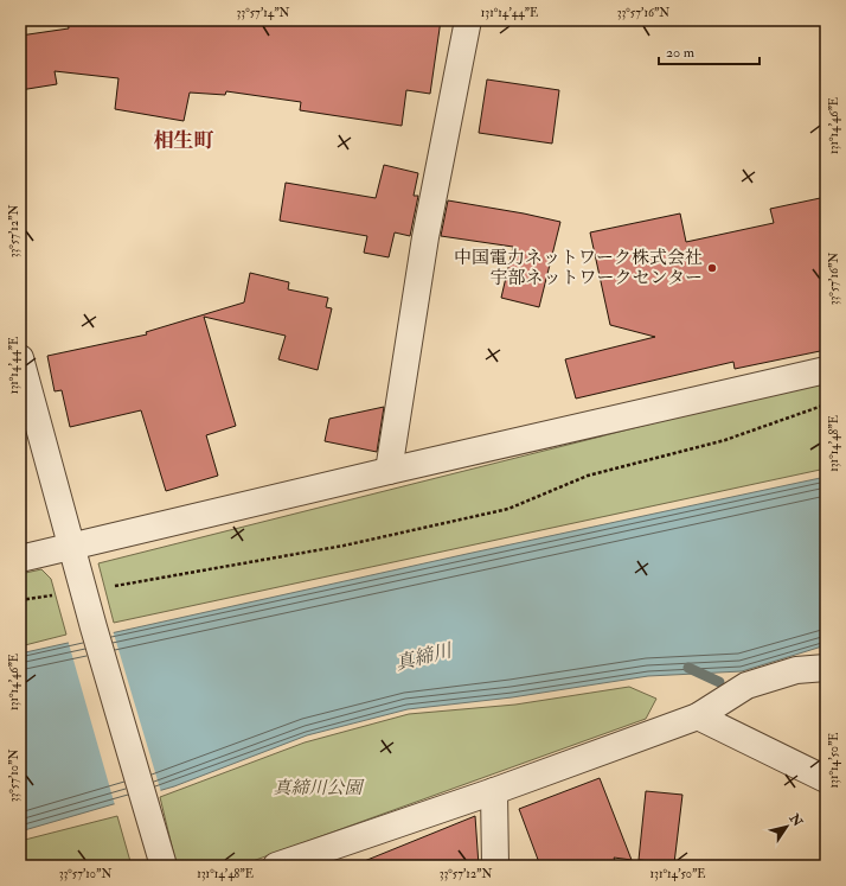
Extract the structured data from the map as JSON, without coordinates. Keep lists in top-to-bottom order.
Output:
{
  "districts": ["相生町"],
  "water": ["真締川"],
  "parks": ["真締川公園"],
  "places": ["中国電力ネットワーク株式会社 宇部ネットワークセンター"],
  "scale_bar": "20 m",
  "north": "top right",
  "coordinates": [
    "33°57'14\"N",
    "131°14'44\"E",
    "33°57'16\"N",
    "131°14'46\"E",
    "33°57'12\"N",
    "131°14'48\"E",
    "131°14'50\"E",
    "33°57'10\"N"
  ]
}
